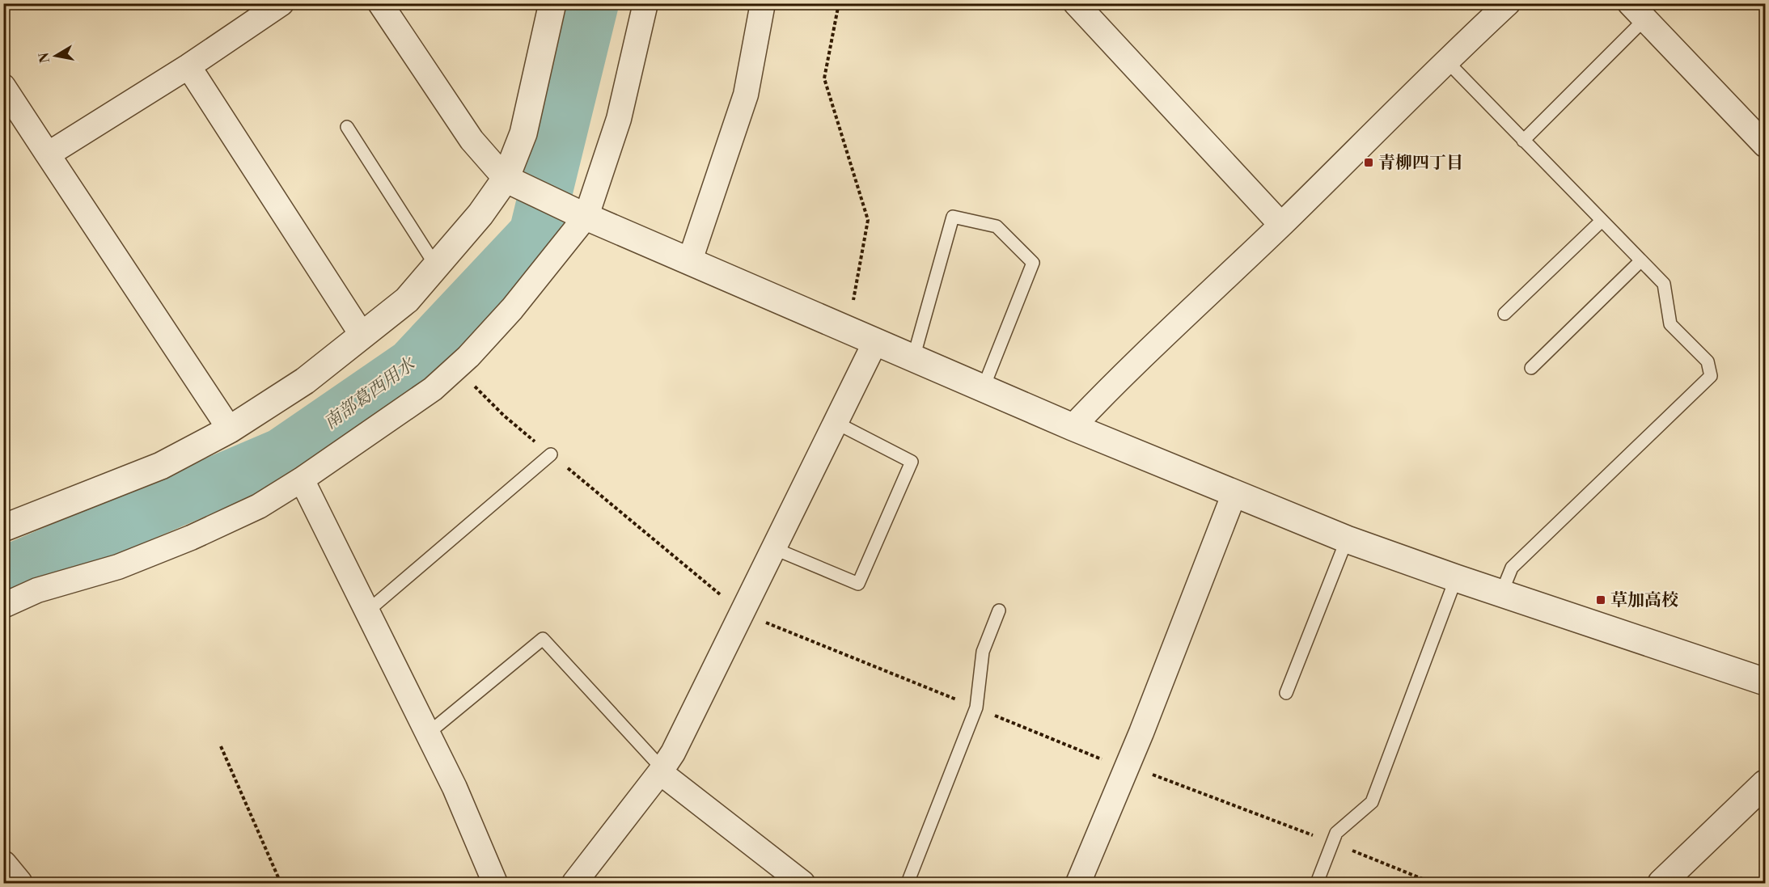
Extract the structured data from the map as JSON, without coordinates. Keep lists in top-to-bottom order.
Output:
{
  "water": ["南部葛西用水"],
  "places": {
    "transit": ["青柳四丁目", "草加高校"]
  },
  "north": "left"
}
